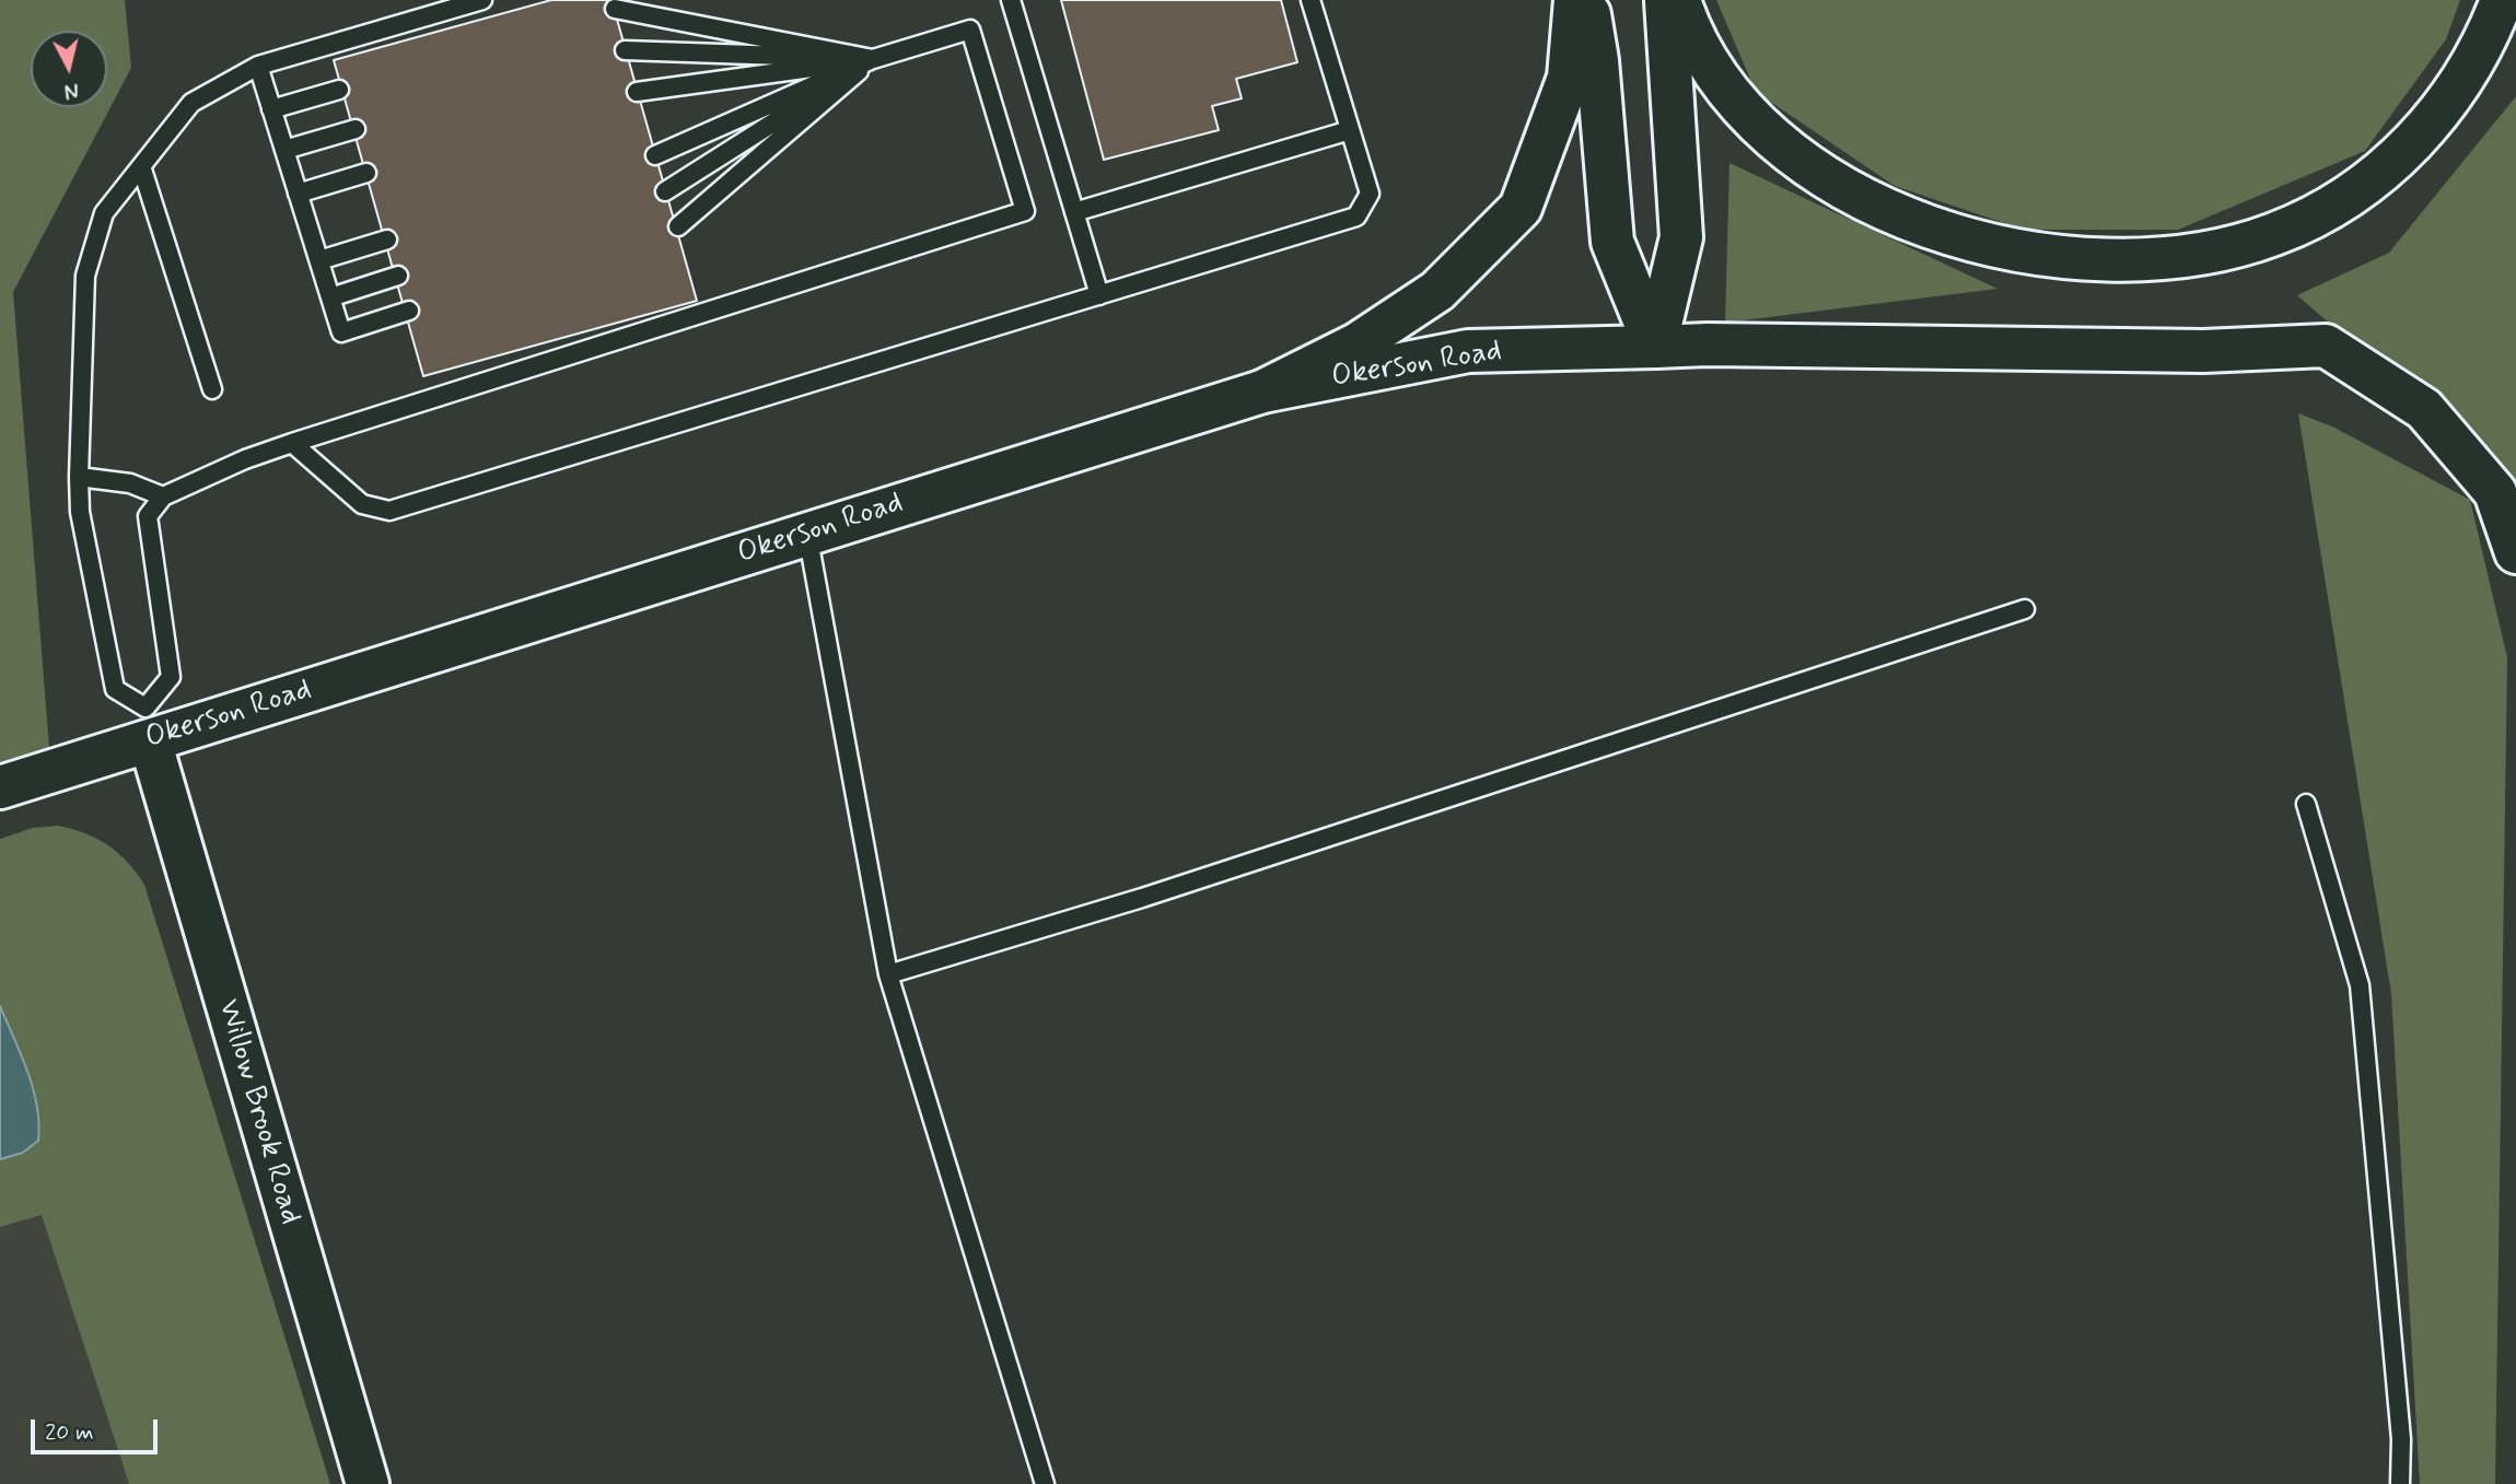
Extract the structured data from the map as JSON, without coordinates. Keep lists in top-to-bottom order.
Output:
{
  "streets": {
    "main road": ["Okerson Road", "Willow Brook Road"]
  },
  "crossings": [
    ["Okerson Road", "Willow Brook Road"]
  ],
  "scale_bar": "20 m",
  "north": "bottom"
}
